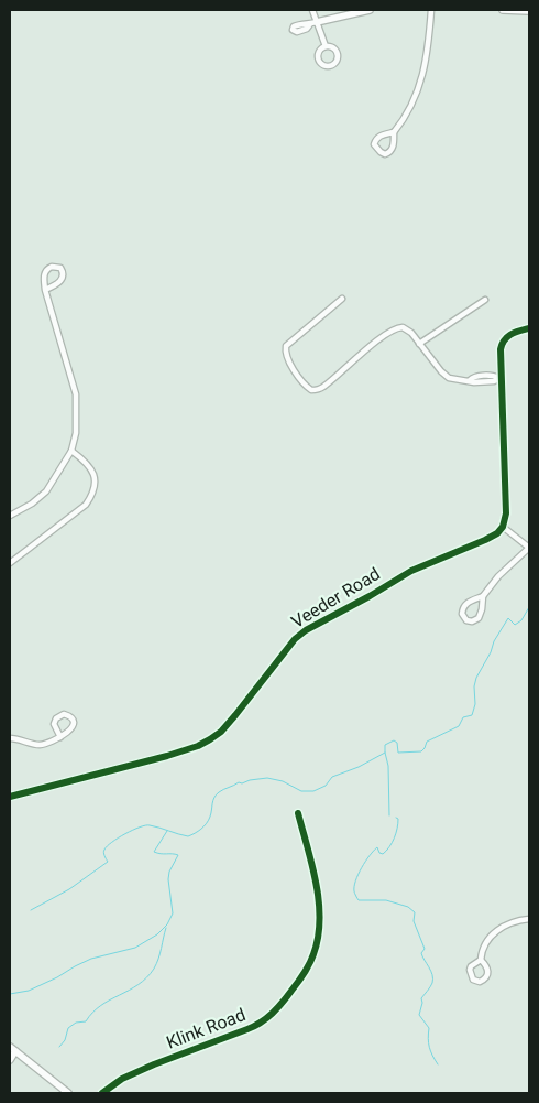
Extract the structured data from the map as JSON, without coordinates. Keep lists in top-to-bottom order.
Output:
{
  "streets": {
    "street": ["Veeder Road", "Klink Road"]
  }
}
